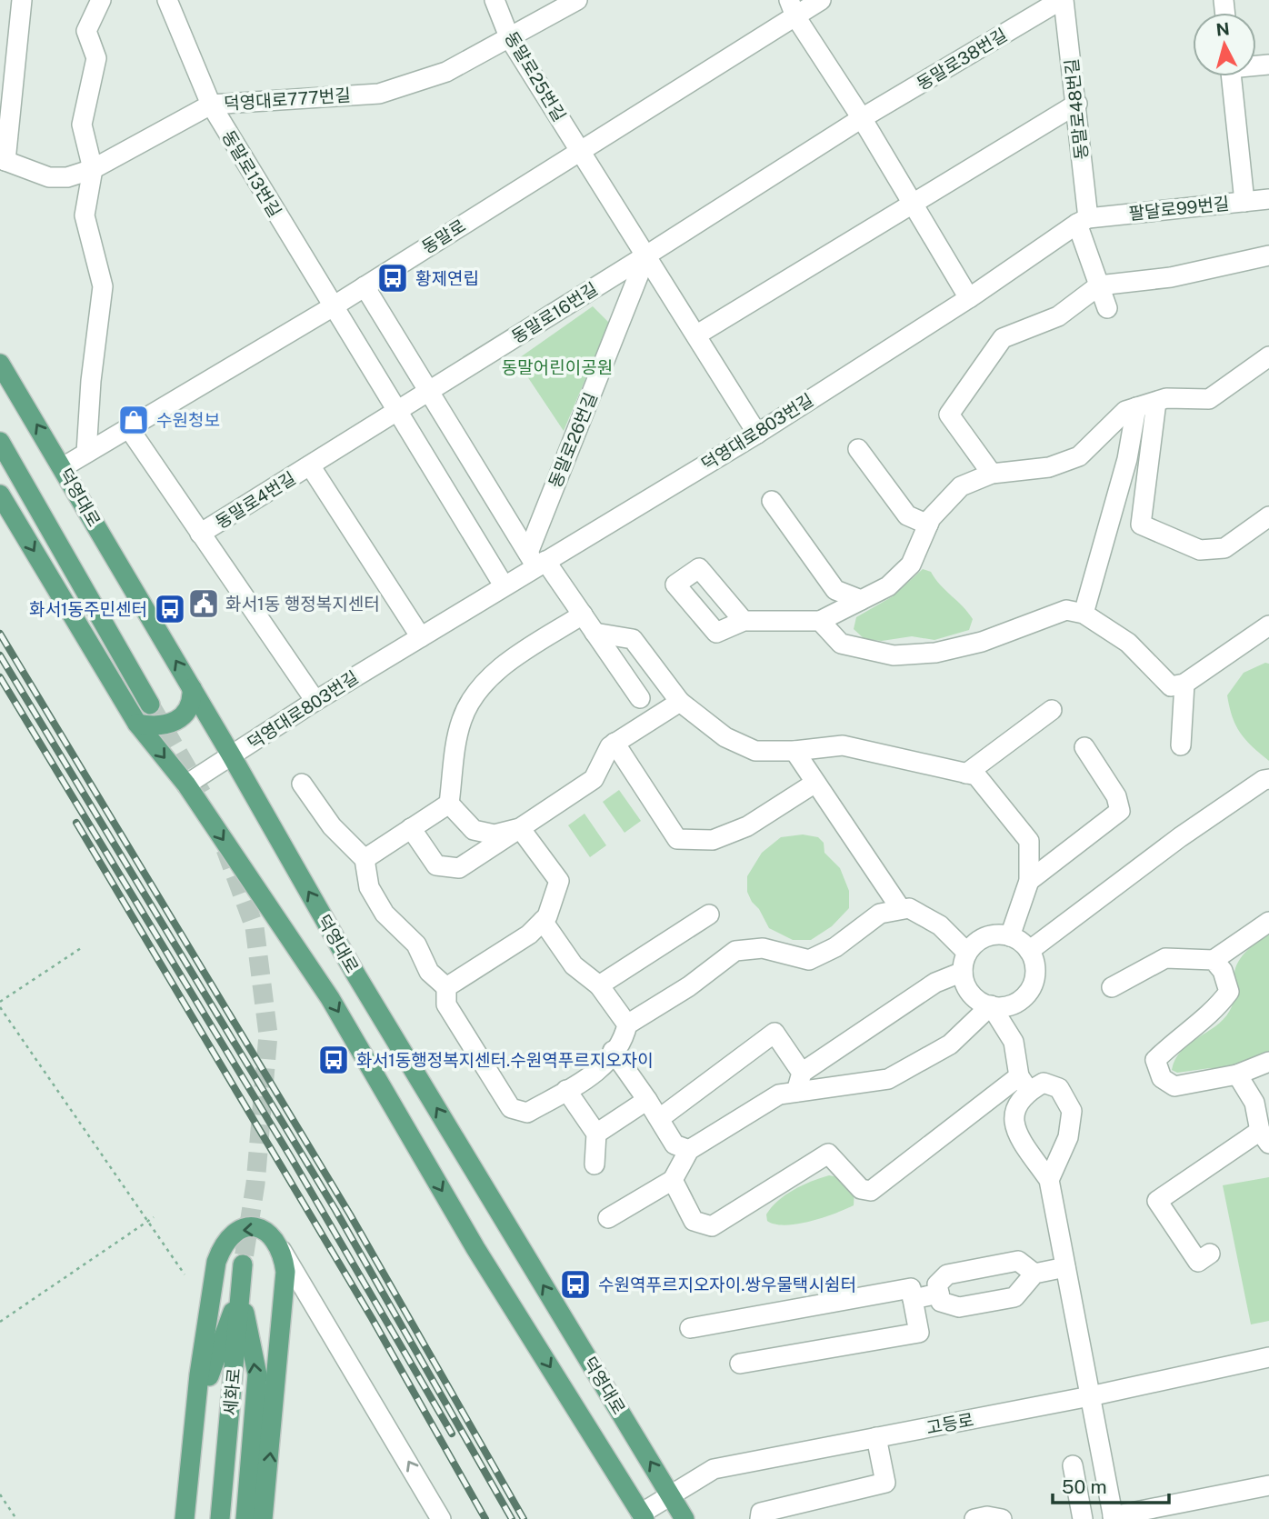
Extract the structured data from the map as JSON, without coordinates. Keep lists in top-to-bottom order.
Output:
{
  "streets": {
    "main road": ["덕영대로", "세화로"],
    "street": [
      "동말로38번길",
      "동말로25번길",
      "덕영대로777번길",
      "동말로48번길",
      "동말로13번길",
      "팔달로99번길",
      "동말로",
      "동말로16번길",
      "덕영대로803번길",
      "동말로26번길",
      "동말로4번길",
      "고등로"
    ]
  },
  "crossings": [
    ["동말로38번길", "동말로48번길"],
    ["동말로25번길", "덕영대로777번길"],
    ["동말로25번길", "동말로"],
    ["덕영대로777번길", "동말로13번길"],
    ["동말로48번길", "팔달로99번길"],
    ["동말로48번길", "덕영대로803번길"],
    ["동말로13번길", "동말로"],
    ["동말로13번길", "동말로16번길"],
    ["동말로13번길", "덕영대로803번길"],
    ["팔달로99번길", "덕영대로803번길"],
    ["동말로", "덕영대로"],
    ["동말로", "동말로4번길"],
    ["동말로16번길", "동말로26번길"],
    ["동말로16번길", "동말로4번길"],
    ["덕영대로803번길", "동말로26번길"],
    ["덕영대로803번길", "덕영대로"],
    ["덕영대로803번길", "동말로4번길"],
    ["덕영대로", "고등로"]
  ],
  "parks": ["동말어린이공원"],
  "places": {
    "bus stop": [
      "황제연립",
      "화서1동주민센터",
      "화서1동행정복지센터.수원역푸르지오자이",
      "수원역푸르지오자이.쌍우물택시쉼터"
    ],
    "shop": ["수원청보"],
    "public building": ["화서1동 행정복지센터"]
  },
  "scale_bar": "50 m",
  "north": "top"
}
